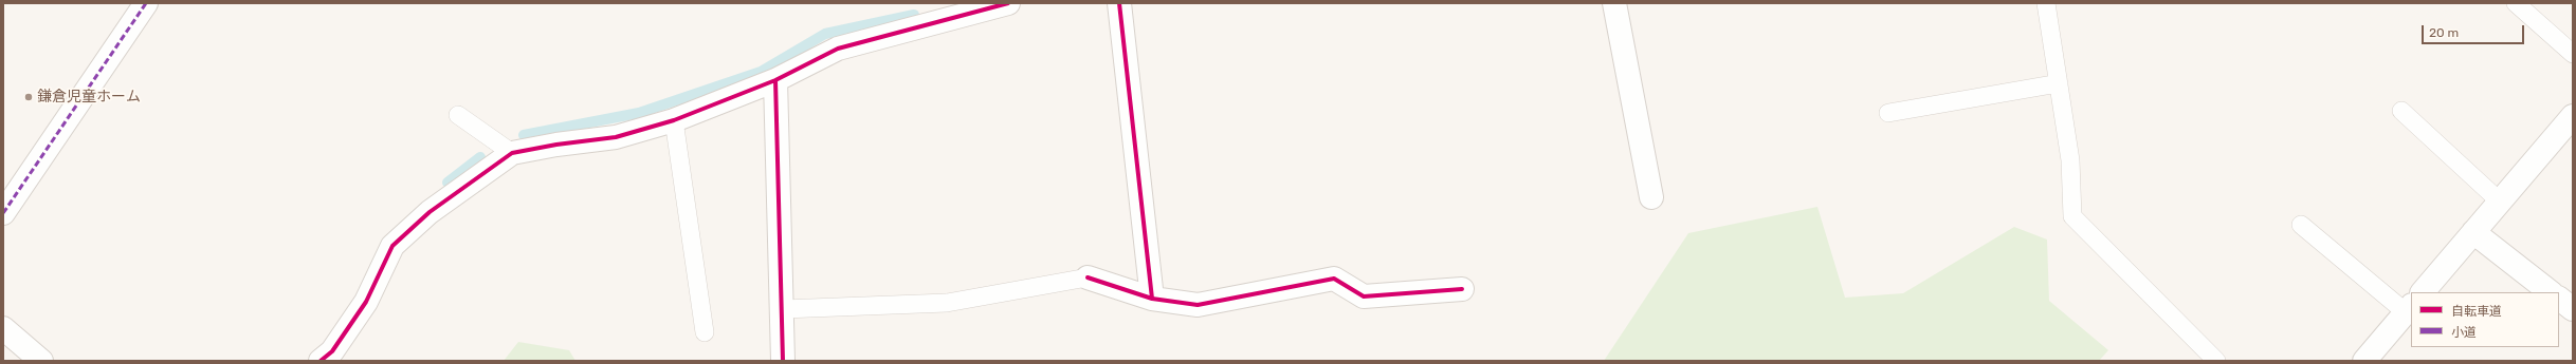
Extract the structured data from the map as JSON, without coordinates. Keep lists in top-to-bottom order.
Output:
{
  "places": ["鎌倉児童ホーム"],
  "legend": ["自転車道", "小道"],
  "scale_bar": "20 m"
}
